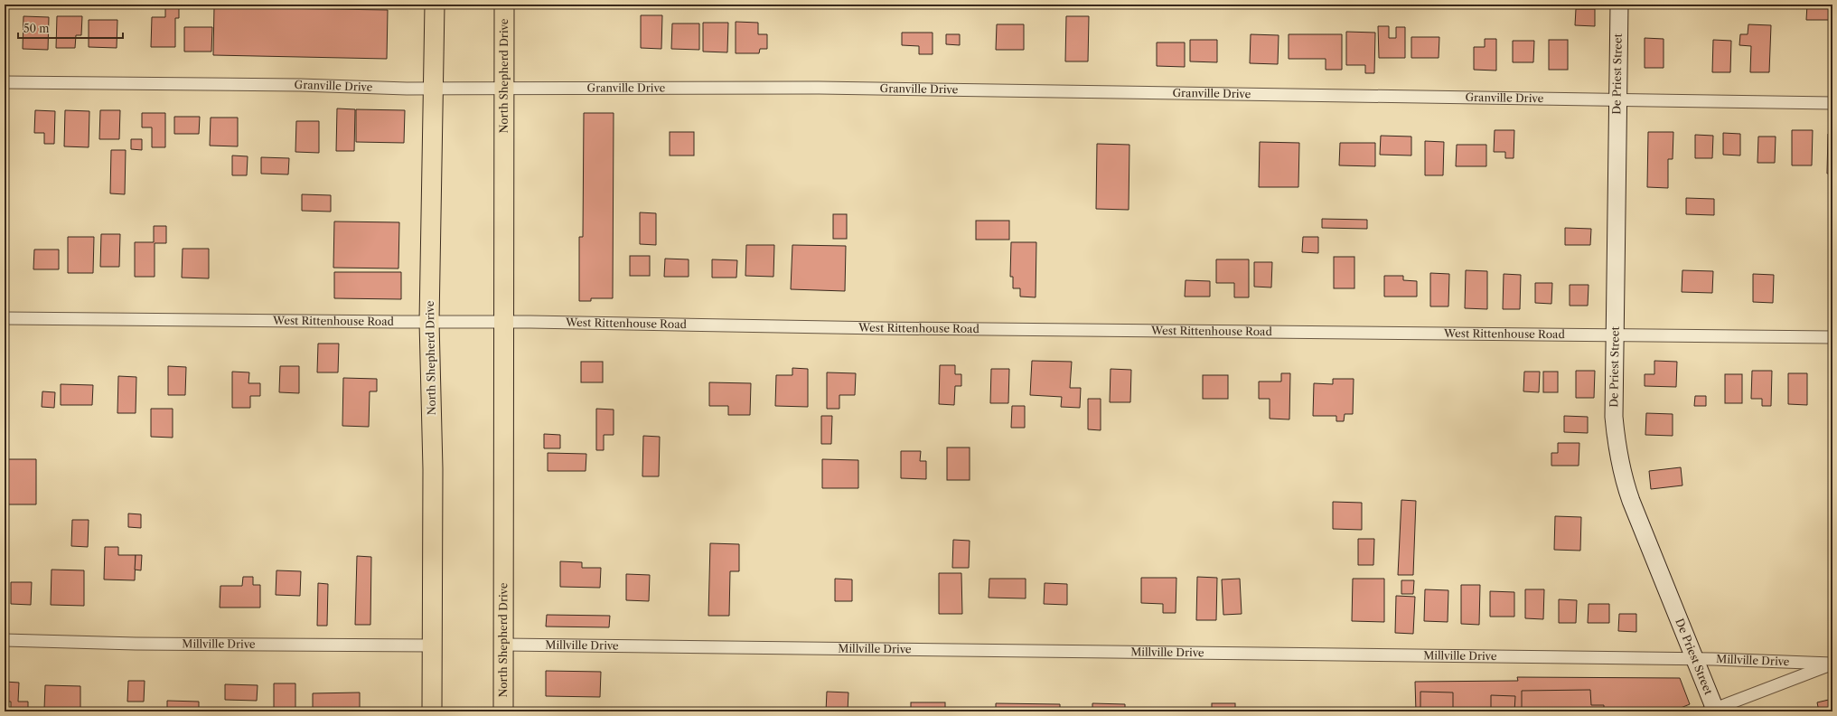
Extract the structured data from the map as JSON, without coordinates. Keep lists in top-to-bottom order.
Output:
{
  "streets": {
    "main road": ["North Shepherd Drive"],
    "street": [
      "De Priest Street",
      "Granville Drive",
      "West Rittenhouse Road",
      "Millville Drive"
    ]
  },
  "crossings": [
    ["De Priest Street", "Granville Drive"],
    ["De Priest Street", "West Rittenhouse Road"],
    ["De Priest Street", "Millville Drive"],
    ["North Shepherd Drive", "Granville Drive"],
    ["North Shepherd Drive", "West Rittenhouse Road"],
    ["North Shepherd Drive", "Millville Drive"]
  ],
  "scale_bar": "50 m"
}
